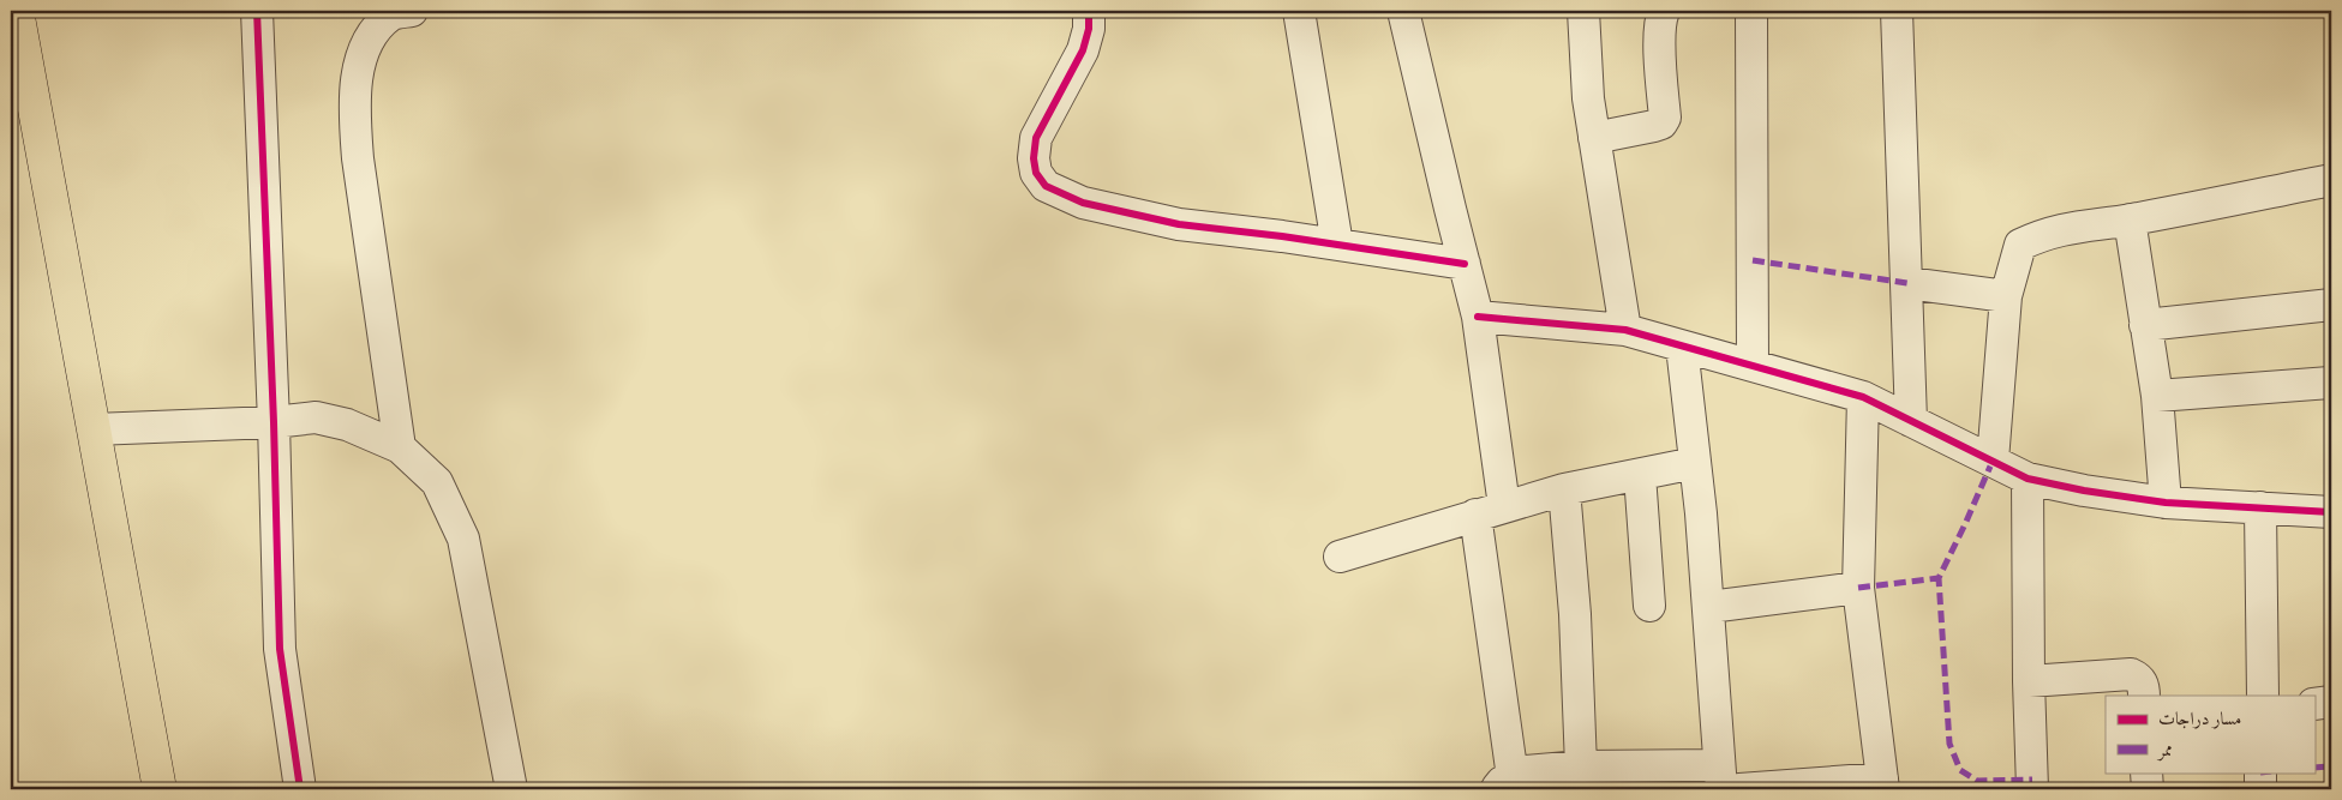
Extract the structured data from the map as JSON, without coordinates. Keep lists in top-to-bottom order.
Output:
{
  "legend": ["مسار دراجات", "ممر"]
}
